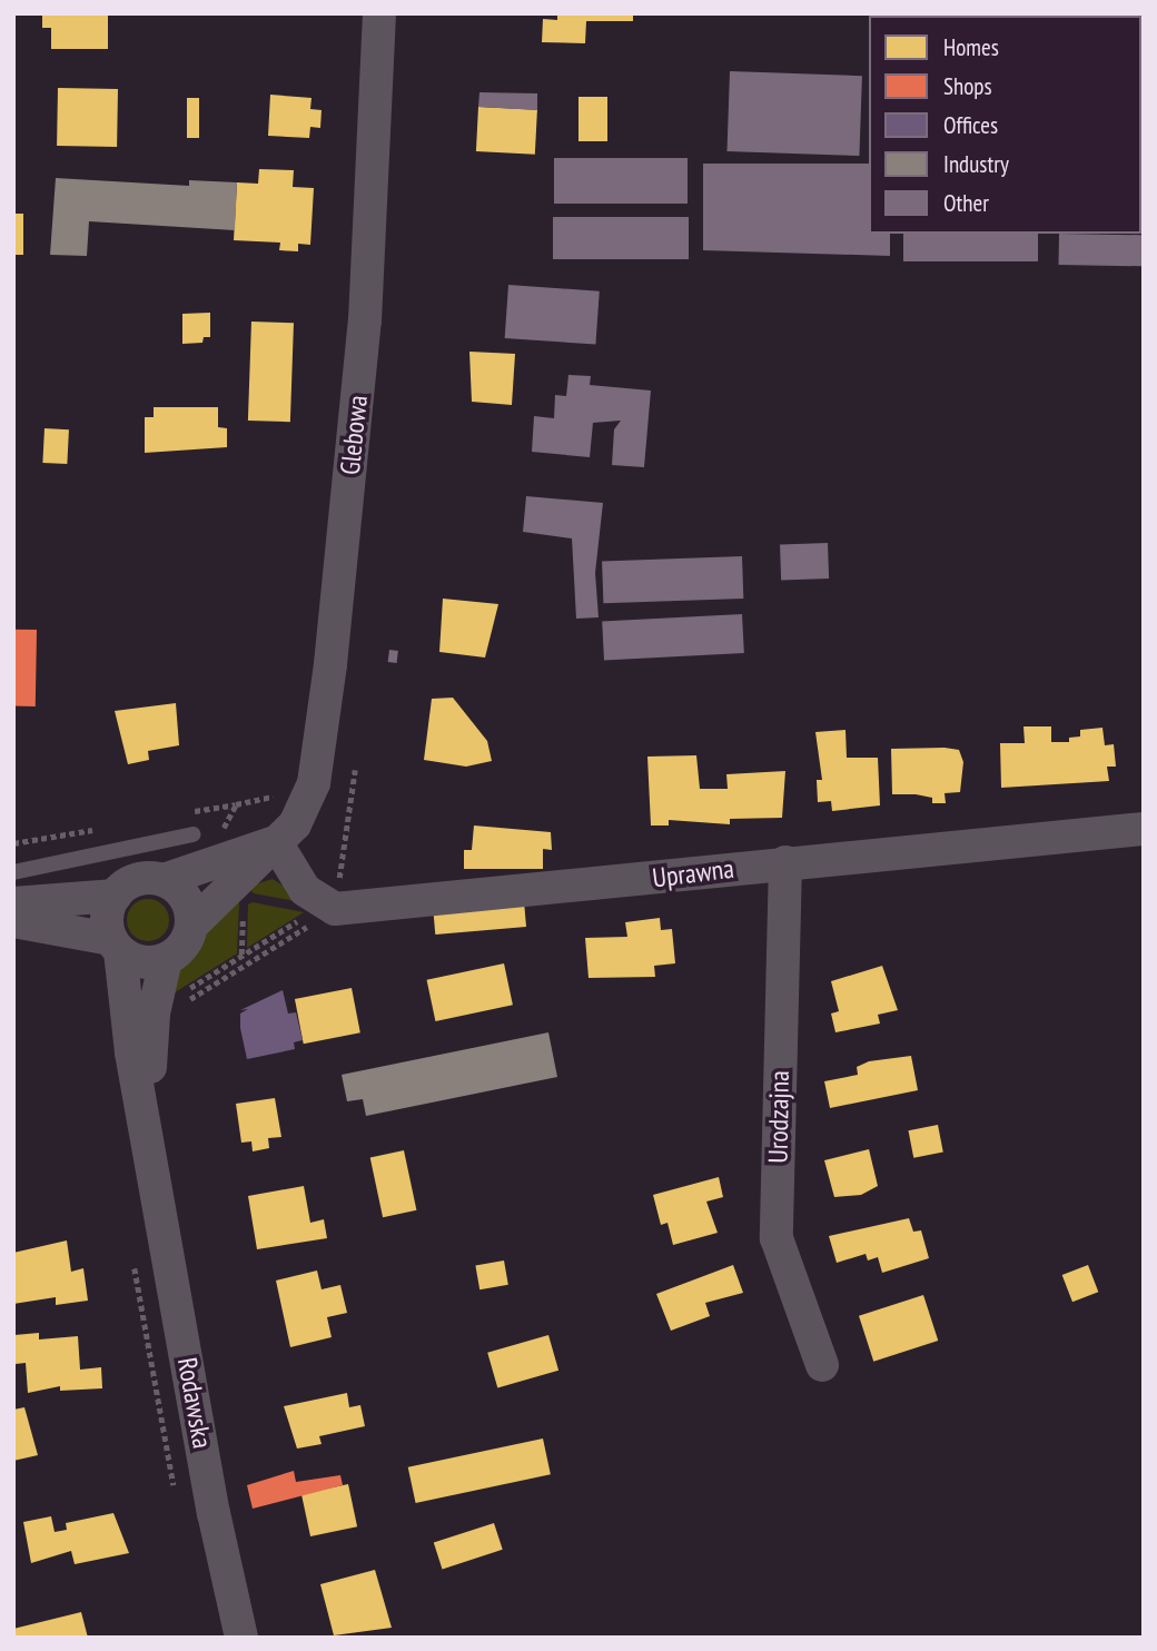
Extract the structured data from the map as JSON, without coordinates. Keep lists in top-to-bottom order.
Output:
{
  "streets": {
    "street": [
      "Glebowa",
      "Uprawna",
      "Urodzajna",
      "Rodawska"
    ]
  },
  "crossings": [
    ["Glebowa", "Rodawska"],
    ["Uprawna", "Urodzajna"]
  ],
  "legend": [
    "Homes",
    "Shops",
    "Offices",
    "Industry",
    "Other"
  ]
}
